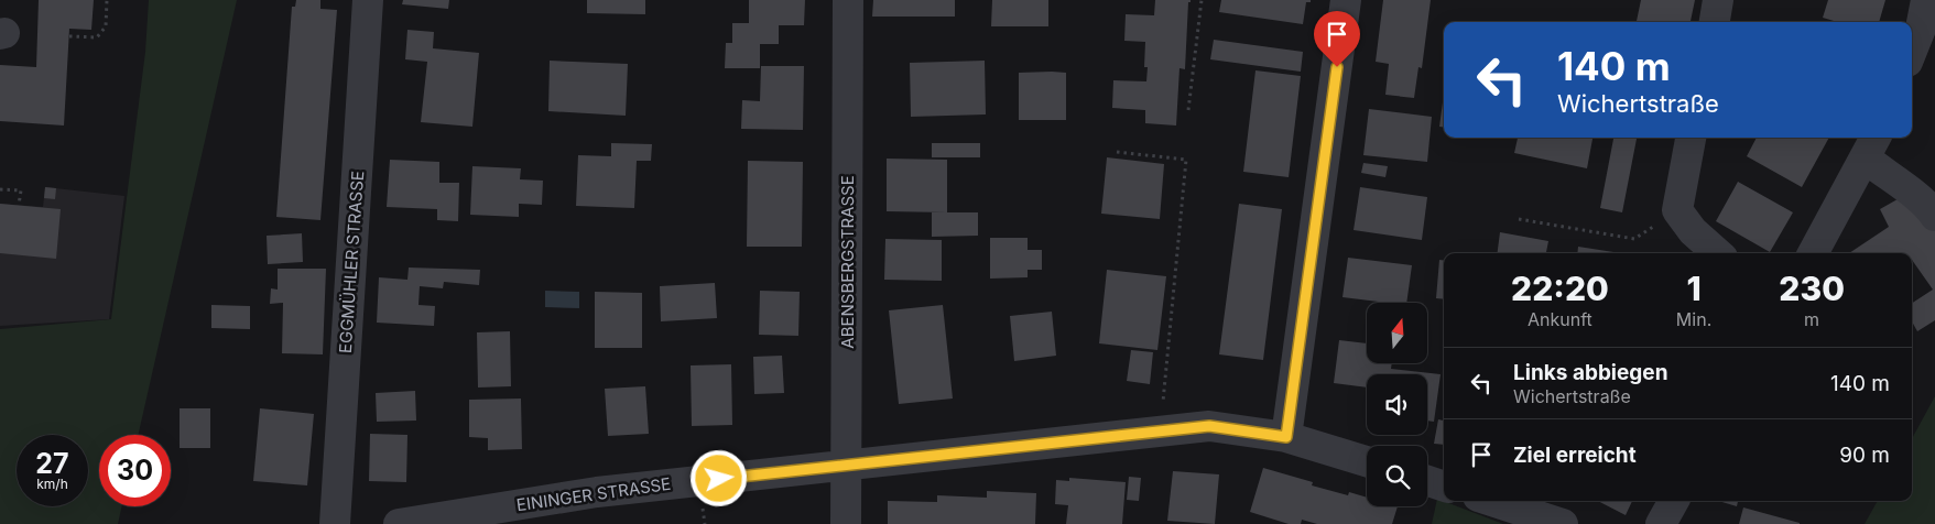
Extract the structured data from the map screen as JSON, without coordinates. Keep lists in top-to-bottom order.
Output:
{
  "streets": {
    "street": ["EGGMÜHLER STRASSE", "ABENSBERGSTRASSE", "EININGER STRASSE"]
  },
  "crossings": [
    ["ABENSBERGSTRASSE", "EININGER STRASSE"]
  ],
  "north": "top",
  "page": {
    "turn": ["140 m", "Wichertstraße"],
    "eta": [
      "22:20",
      "Ankunft",
      "1",
      "Min.",
      "230",
      "m"
    ],
    "list": [
      {
        "name": "Links abbiegen",
        "note": "Wichertstraße",
        "value": "140 m"
      },
      {
        "name": "Ziel erreicht",
        "value": "90 m"
      }
    ],
    "speed": "27 km/h",
    "limit": "30"
  }
}
